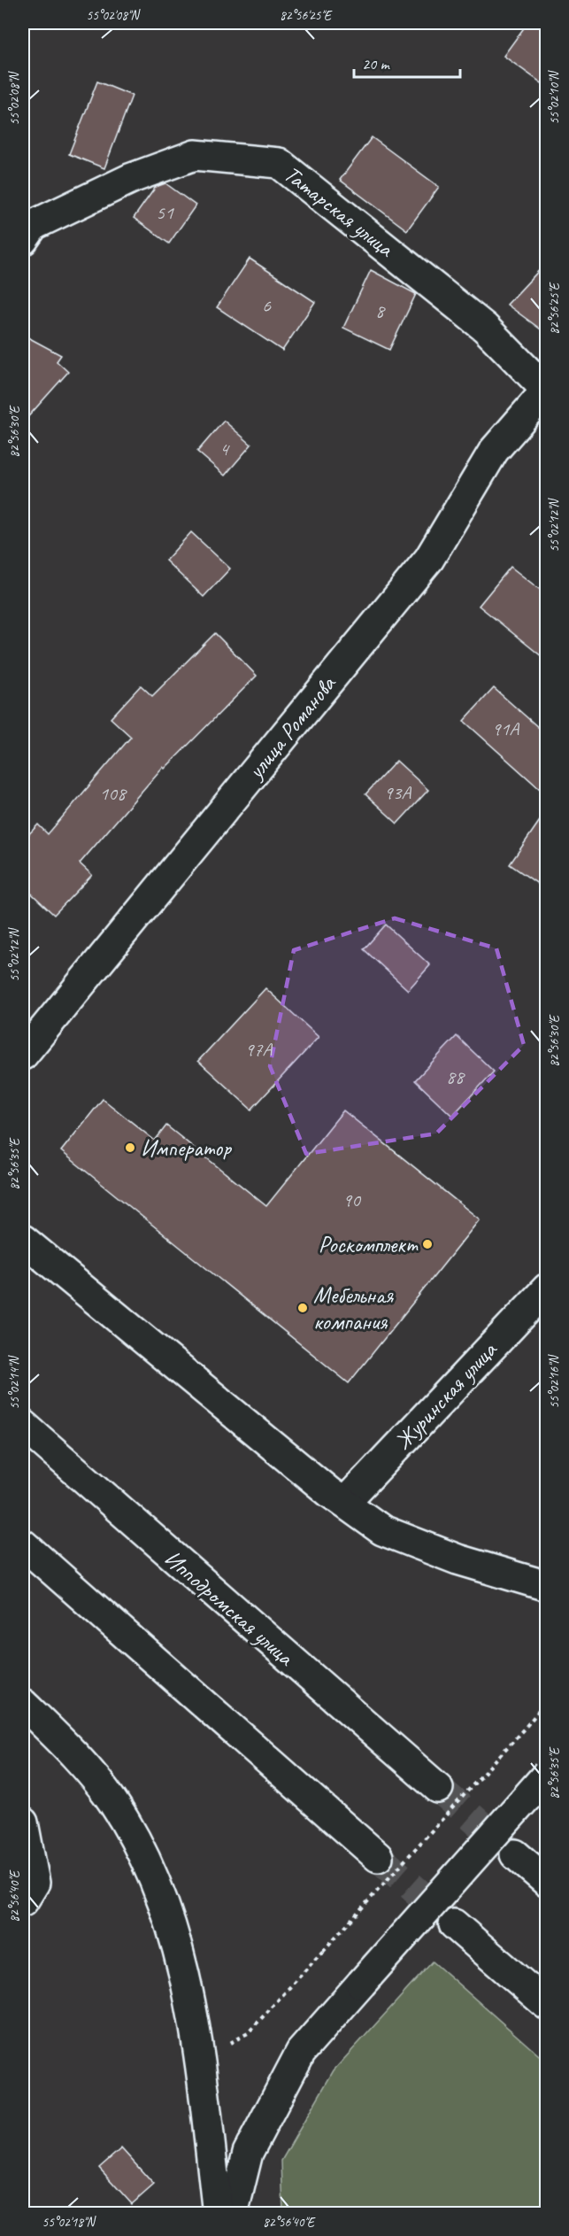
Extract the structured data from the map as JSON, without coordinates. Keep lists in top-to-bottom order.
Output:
{
  "streets": {
    "main road": [
      "Татарская улица",
      "улица Романова",
      "Журинская улица",
      "Ипподромская улица"
    ]
  },
  "crossings": [
    ["Татарская улица", "улица Романова"]
  ],
  "places": ["Император", "Роскомплект", "Мебельная компания"],
  "house_numbers": [
    "51",
    "6",
    "8",
    "4",
    "91А",
    "93А",
    "108",
    "97А",
    "88",
    "90"
  ],
  "scale_bar": "20 m",
  "coordinates": [
    "55°02'08\"N",
    "82°56'25\"E",
    "55°02'10\"N",
    "82°56'30\"E",
    "55°02'12\"N",
    "82°56'35\"E",
    "55°02'16\"N",
    "55°02'14\"N",
    "82°56'40\"E",
    "55°02'18\"N"
  ]
}
